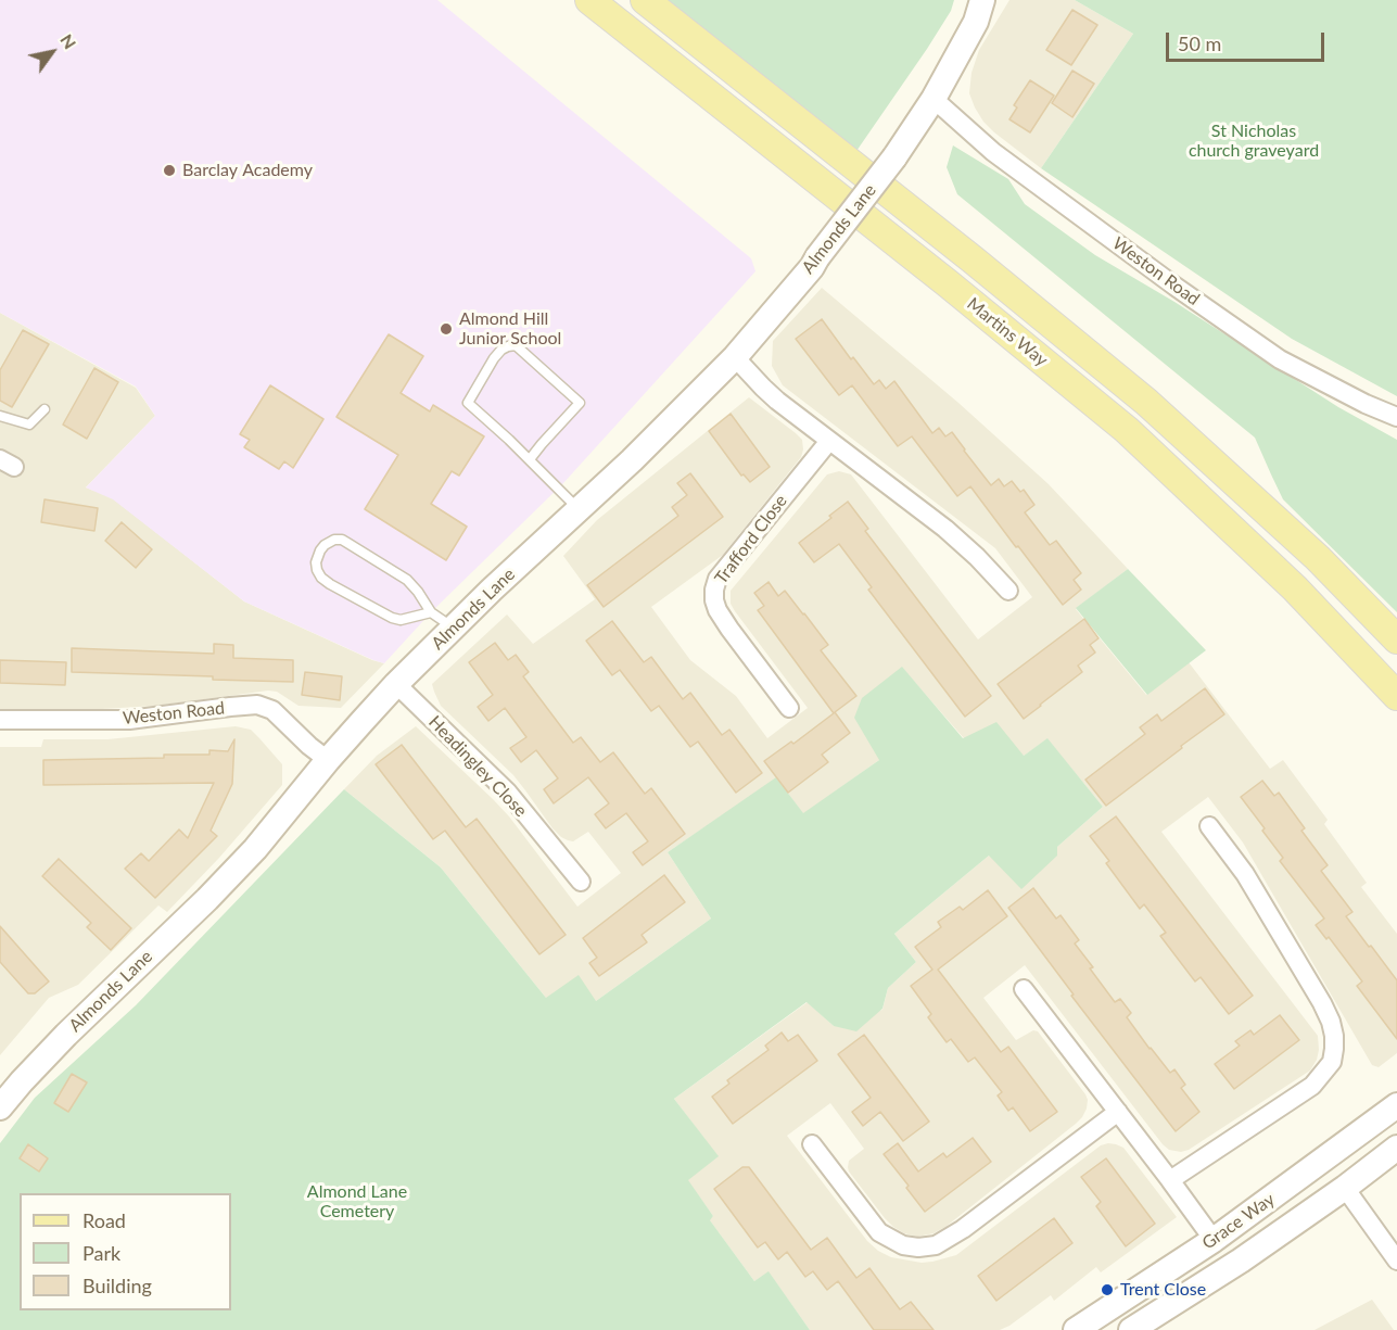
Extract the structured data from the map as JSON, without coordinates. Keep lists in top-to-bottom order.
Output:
{
  "streets": {
    "main road": ["Martins Way"],
    "street": [
      "Almonds Lane",
      "Weston Road",
      "Trafford Close",
      "Headingley Close",
      "Grace Way"
    ]
  },
  "crossings": [
    ["Almonds Lane", "Weston Road"],
    ["Almonds Lane", "Headingley Close"]
  ],
  "parks": ["St Nicholas church graveyard", "Almond Lane Cemetery"],
  "places": ["Barclay Academy", "Almond Hill Junior School", "Trent Close"],
  "legend": ["Road", "Park", "Building"],
  "scale_bar": "50 m",
  "north": "top right"
}
